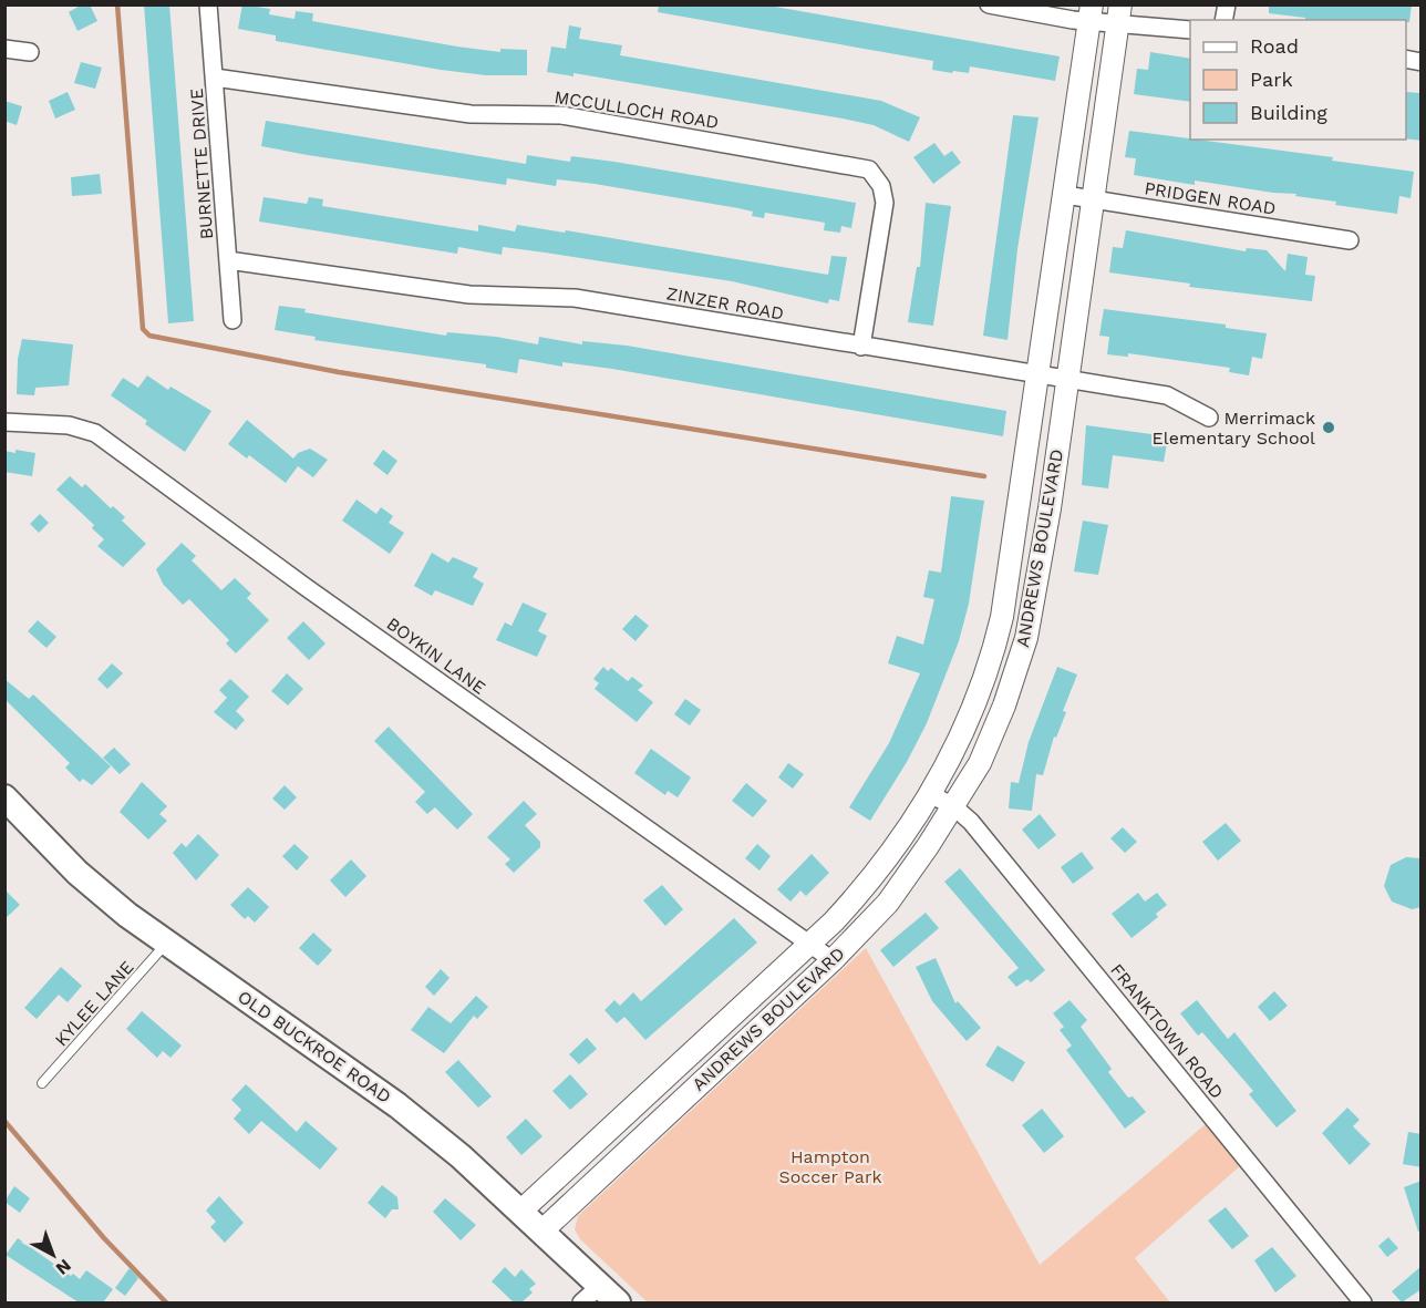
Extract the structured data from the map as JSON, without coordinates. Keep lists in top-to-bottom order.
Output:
{
  "streets": {
    "main road": ["OLD BUCKROE ROAD"],
    "street": [
      "MCCULLOCH ROAD",
      "BURNETTE DRIVE",
      "PRIDGEN ROAD",
      "ZINZER ROAD",
      "ANDREWS BOULEVARD",
      "BOYKIN LANE",
      "FRANKTOWN ROAD"
    ],
    "lane": ["KYLEE LANE"]
  },
  "crossings": [
    ["MCCULLOCH ROAD", "BURNETTE DRIVE"],
    ["MCCULLOCH ROAD", "ZINZER ROAD"],
    ["BURNETTE DRIVE", "ZINZER ROAD"],
    ["PRIDGEN ROAD", "ANDREWS BOULEVARD"],
    ["ZINZER ROAD", "ANDREWS BOULEVARD"],
    ["ANDREWS BOULEVARD", "BOYKIN LANE"],
    ["ANDREWS BOULEVARD", "FRANKTOWN ROAD"],
    ["ANDREWS BOULEVARD", "OLD BUCKROE ROAD"],
    ["KYLEE LANE", "OLD BUCKROE ROAD"]
  ],
  "parks": ["Hampton Soccer Park"],
  "places": ["Merrimack Elementary School"],
  "legend": ["Road", "Park", "Building"],
  "north": "bottom right"
}
